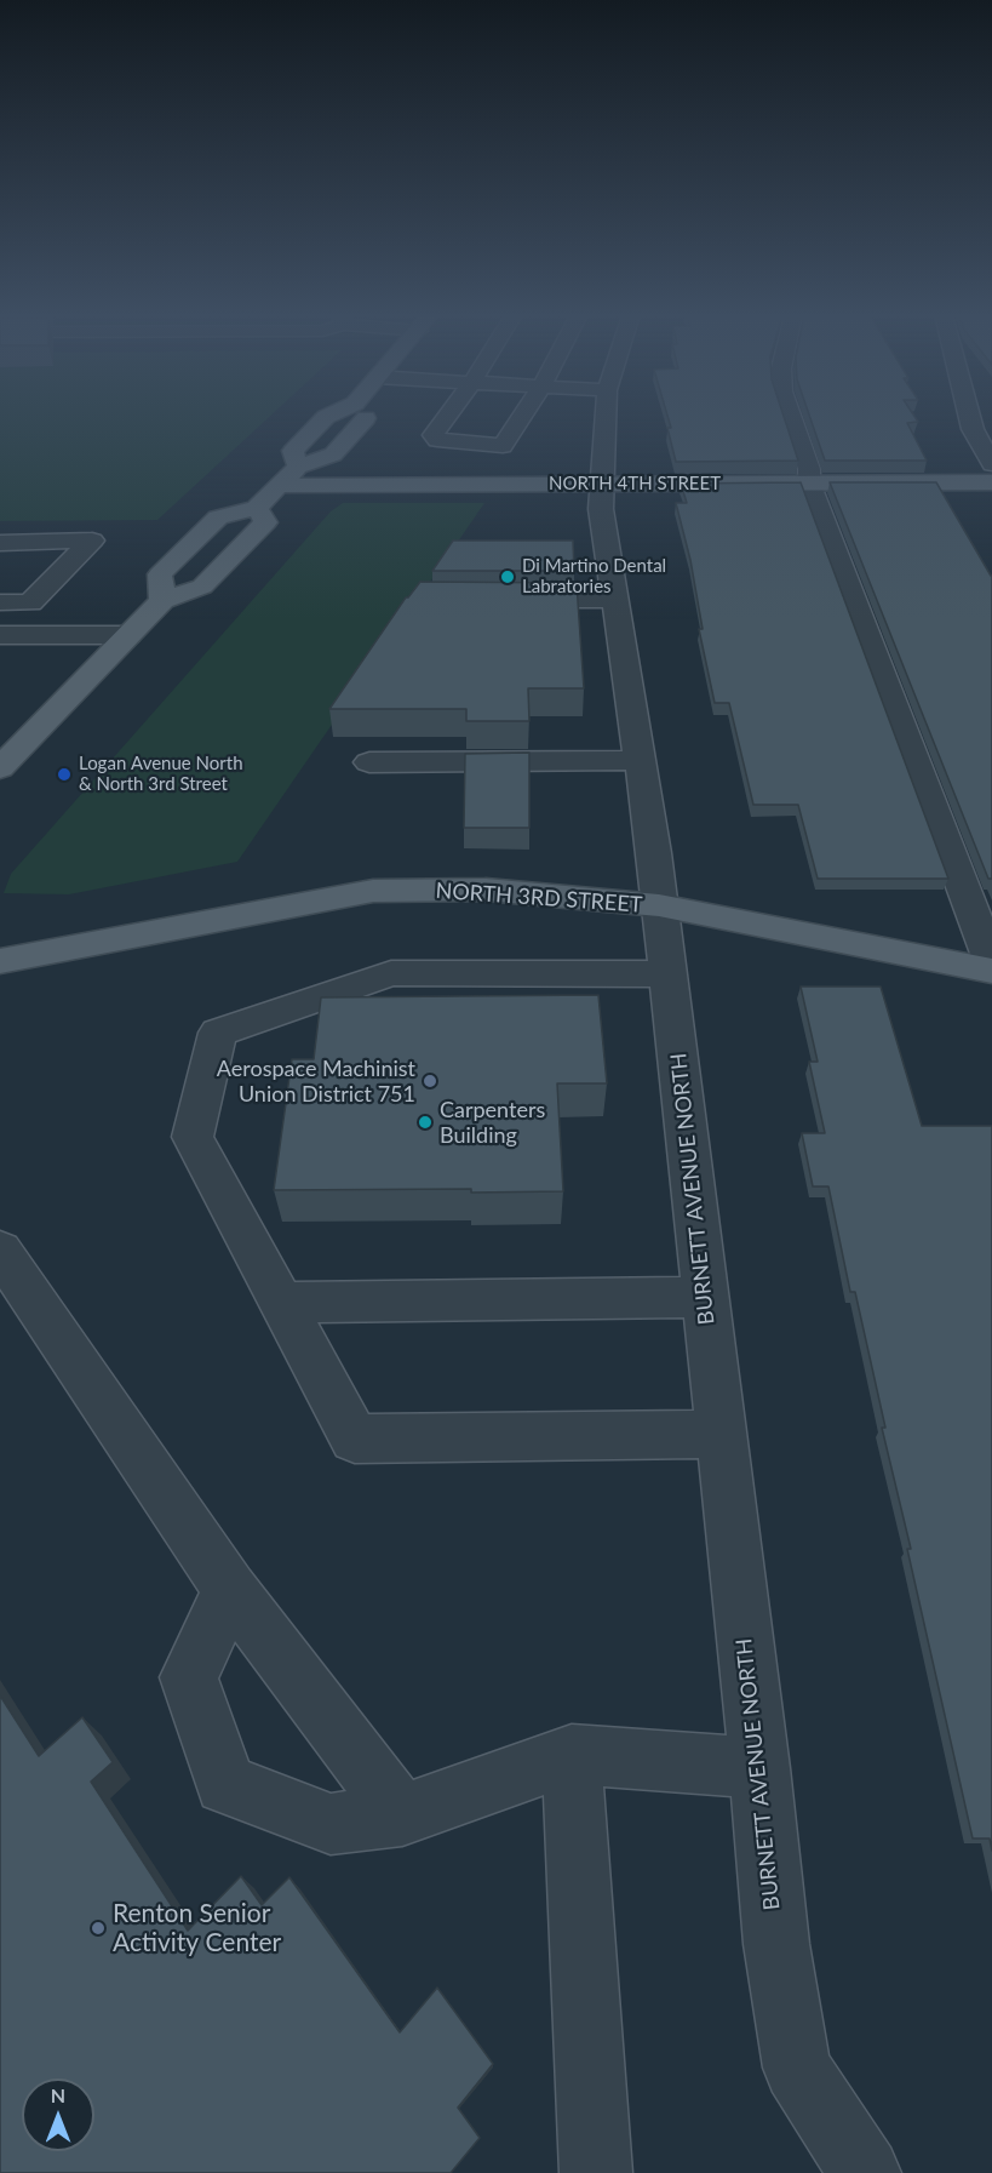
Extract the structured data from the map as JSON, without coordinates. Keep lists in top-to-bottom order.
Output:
{
  "streets": {
    "main road": ["NORTH 4TH STREET", "NORTH 3RD STREET"],
    "street": ["BURNETT AVENUE NORTH"]
  },
  "crossings": [
    ["NORTH 4TH STREET", "BURNETT AVENUE NORTH"],
    ["NORTH 3RD STREET", "BURNETT AVENUE NORTH"]
  ],
  "places": [
    "Di Martino Dental Labratories",
    "Logan Avenue North & North 3rd Street",
    "Aerospace Machinist Union District 751",
    "Carpenters Building",
    "Renton Senior Activity Center"
  ],
  "north": "top"
}
